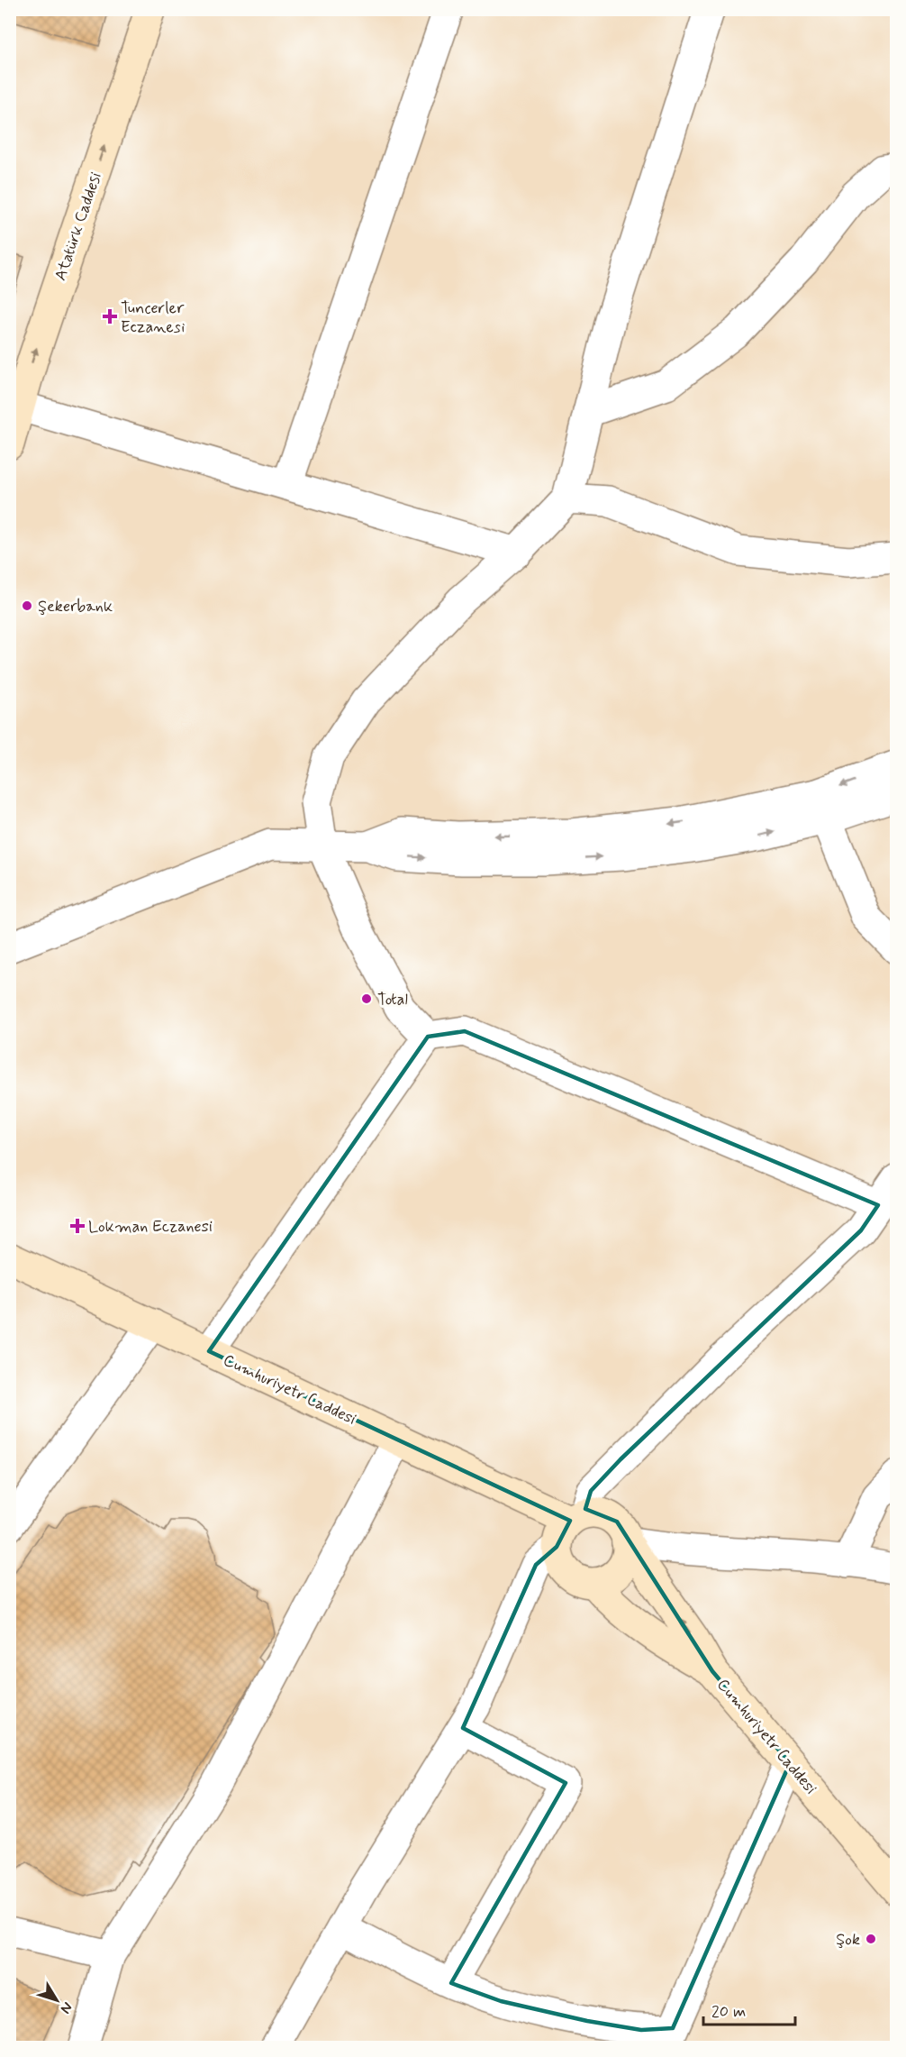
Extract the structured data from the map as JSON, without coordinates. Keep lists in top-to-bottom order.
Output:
{
  "streets": {
    "main road": ["Atatürk Caddesi", "Cumhuriyetr Caddesi"]
  },
  "one_way": ["Atatürk Caddesi"],
  "places": {
    "health": ["Tuncerler Eczanesi", "Lokman Eczanesi"],
    "other": ["Şekerbank", "Total", "Şok"]
  },
  "scale_bar": "20 m",
  "north": "bottom right"
}
